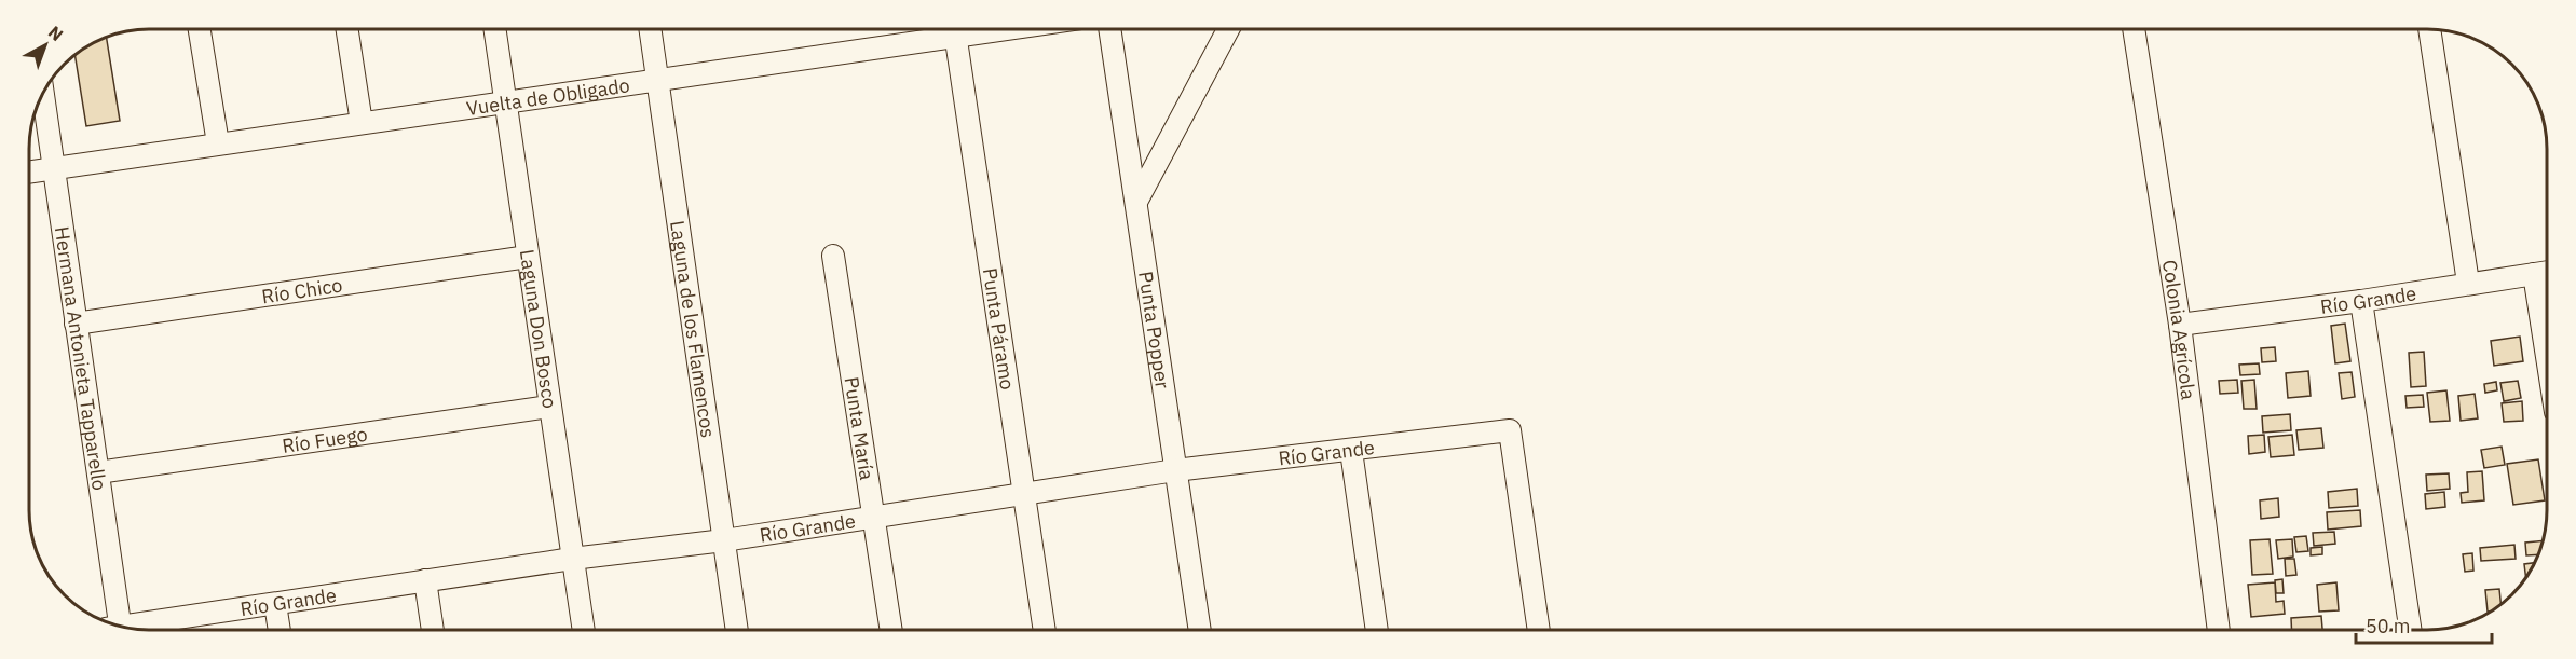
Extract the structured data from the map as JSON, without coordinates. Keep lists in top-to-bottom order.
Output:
{
  "streets": {
    "street": [
      "Vuelta de Obligado",
      "Río Chico",
      "Río Grande",
      "Laguna Don Bosco",
      "Laguna de los Flamencos",
      "Punta Páramo",
      "Punta Popper",
      "Colonia Agrícola",
      "Hermana Antonieta Tapparello",
      "Punta María",
      "Río Fuego"
    ]
  },
  "crossings": [
    ["Vuelta de Obligado", "Laguna Don Bosco"],
    ["Vuelta de Obligado", "Laguna de los Flamencos"],
    ["Vuelta de Obligado", "Hermana Antonieta Tapparello"],
    ["Río Chico", "Laguna Don Bosco"],
    ["Río Chico", "Hermana Antonieta Tapparello"],
    ["Río Grande", "Laguna Don Bosco"],
    ["Río Grande", "Laguna de los Flamencos"],
    ["Río Grande", "Punta Páramo"],
    ["Río Grande", "Punta Popper"],
    ["Río Grande", "Colonia Agrícola"],
    ["Río Grande", "Punta María"],
    ["Laguna Don Bosco", "Río Fuego"],
    ["Hermana Antonieta Tapparello", "Río Fuego"]
  ],
  "scale_bar": "50 m",
  "north": "top right"
}
